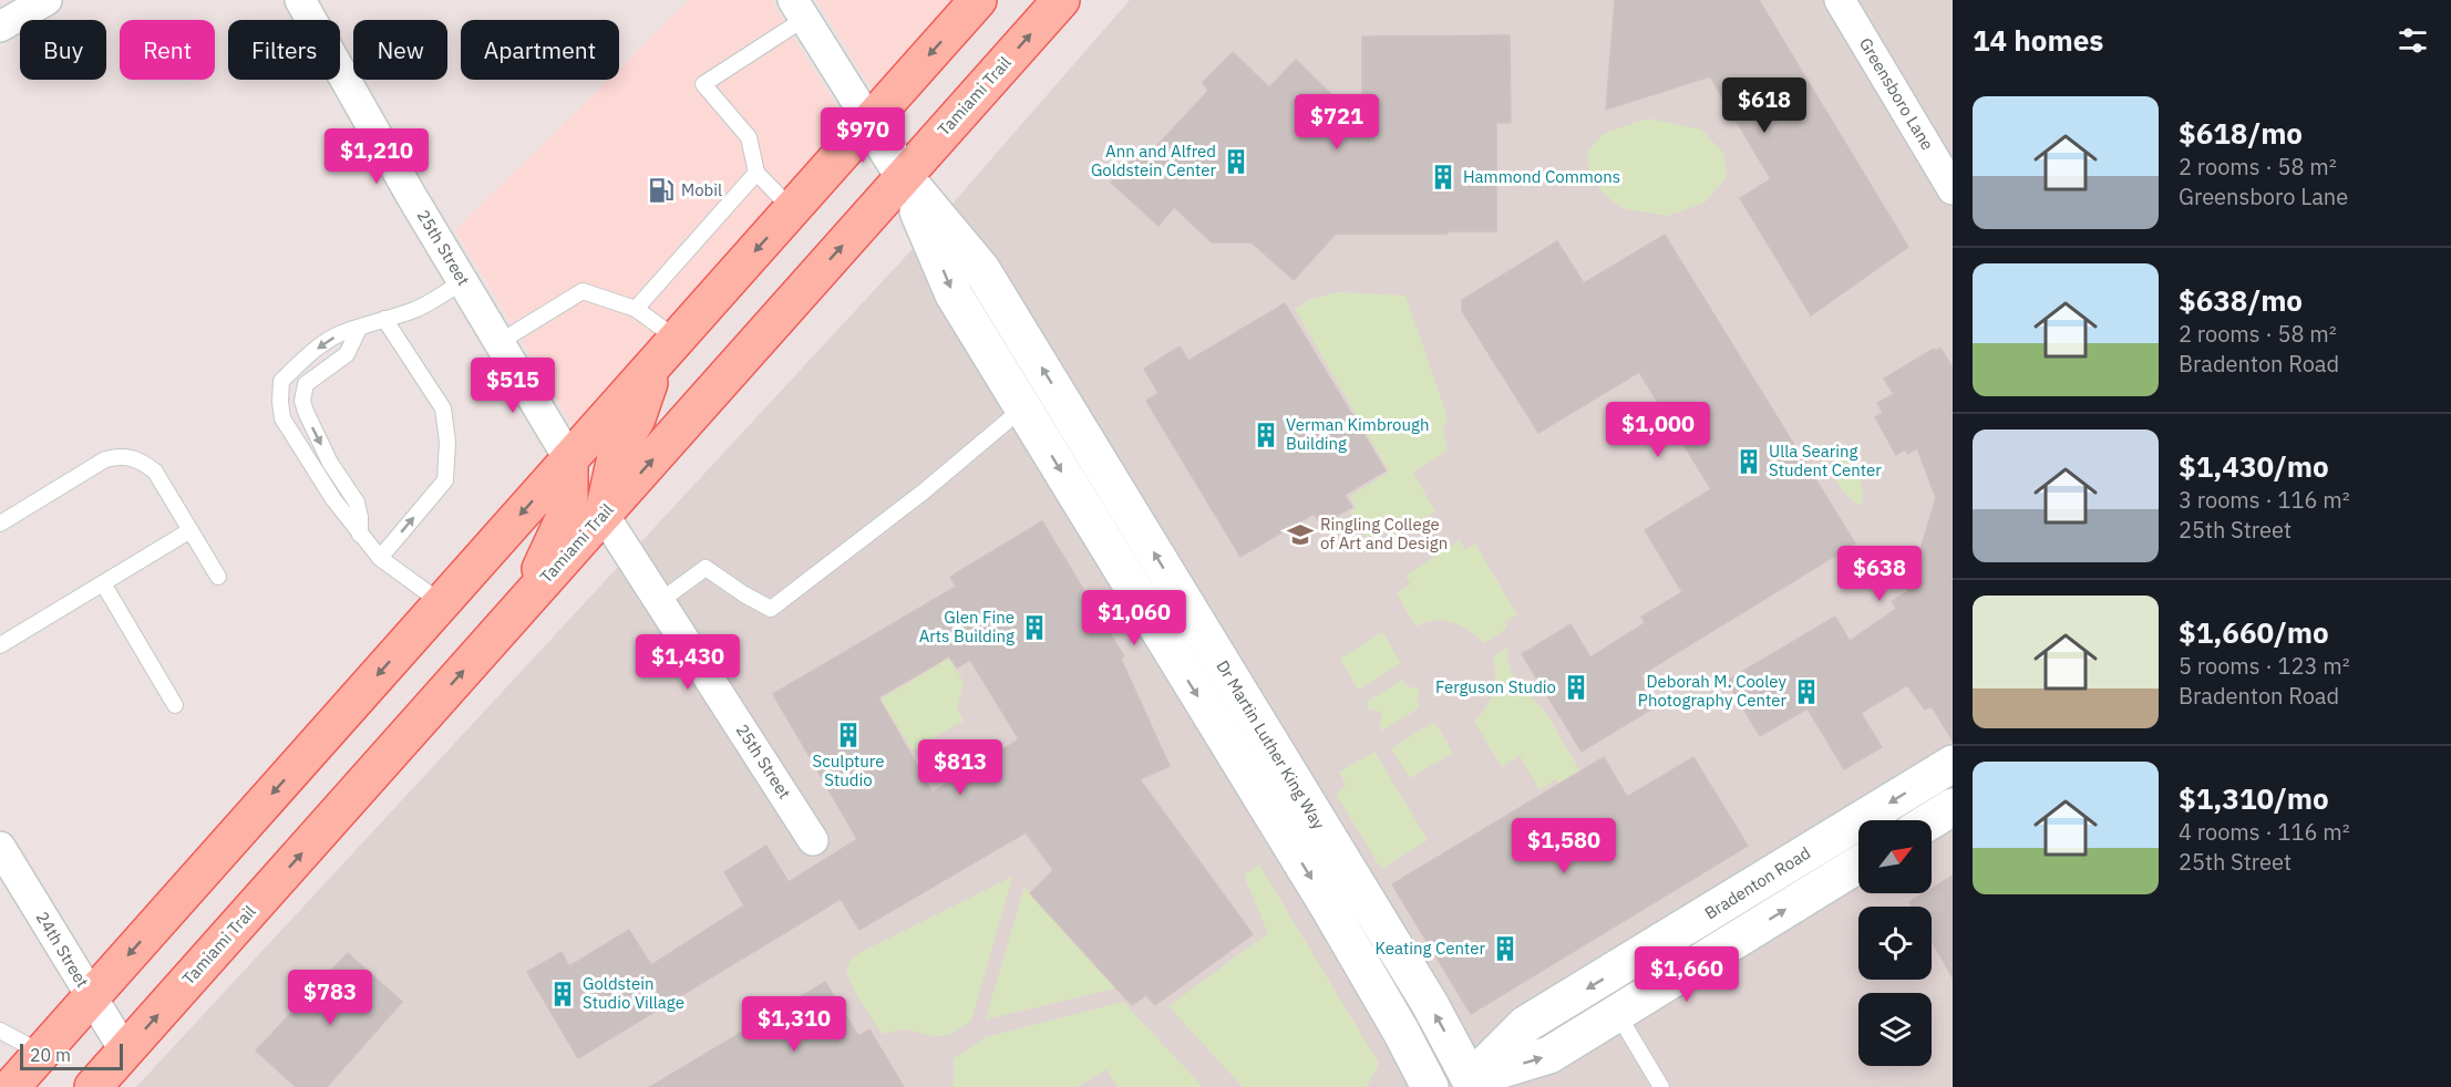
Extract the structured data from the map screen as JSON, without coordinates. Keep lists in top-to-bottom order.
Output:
{
  "streets": {
    "main road": ["Tamiami Trail"],
    "street": [
      "Greensboro Lane",
      "25th Street",
      "Dr Martin Luther King Way",
      "Bradenton Road",
      "24th Street"
    ]
  },
  "crossings": [
    ["Tamiami Trail", "25th Street"],
    ["Tamiami Trail", "Dr Martin Luther King Way"],
    ["Tamiami Trail", "24th Street"],
    ["Dr Martin Luther King Way", "Bradenton Road"]
  ],
  "places": {
    "building": [
      "Ann and Alfred Goldstein Center",
      "Hammond Commons",
      "Verman Kimbrough Building",
      "Ulla Searing Student Center",
      "Glen Fine Arts Building",
      "Ferguson Studio",
      "Deborah M. Cooley Photography Center",
      "Sculpture Studio",
      "Keating Center",
      "Goldstein Studio Village"
    ],
    "fuel station": ["Mobil"],
    "school or university": ["Ringling College of Art and Design"]
  },
  "scale_bar": "20 m",
  "north": "top right",
  "page": {
    "heading": "14 homes",
    "chip": [
      "Buy",
      "Rent",
      "Filters",
      "New",
      "Apartment"
    ],
    "price": [
      "$618",
      "$721",
      "$970",
      "$1,210",
      "$515",
      "$1,000",
      "$638",
      "$1,060",
      "$1,430",
      "$813",
      "$1,580",
      "$1,660",
      "$783",
      "$1,310"
    ],
    "list": [
      {
        "name": "$618/mo",
        "note": "2 rooms · 58 m² · Greensboro Lane"
      },
      {
        "name": "$638/mo",
        "note": "2 rooms · 58 m² · Bradenton Road"
      },
      {
        "name": "$1,430/mo",
        "note": "3 rooms · 116 m² · 25th Street"
      },
      {
        "name": "$1,660/mo",
        "note": "5 rooms · 123 m² · Bradenton Road"
      },
      {
        "name": "$1,310/mo",
        "note": "4 rooms · 116 m² · 25th Street"
      }
    ],
    "scale": "20 m"
  }
}
